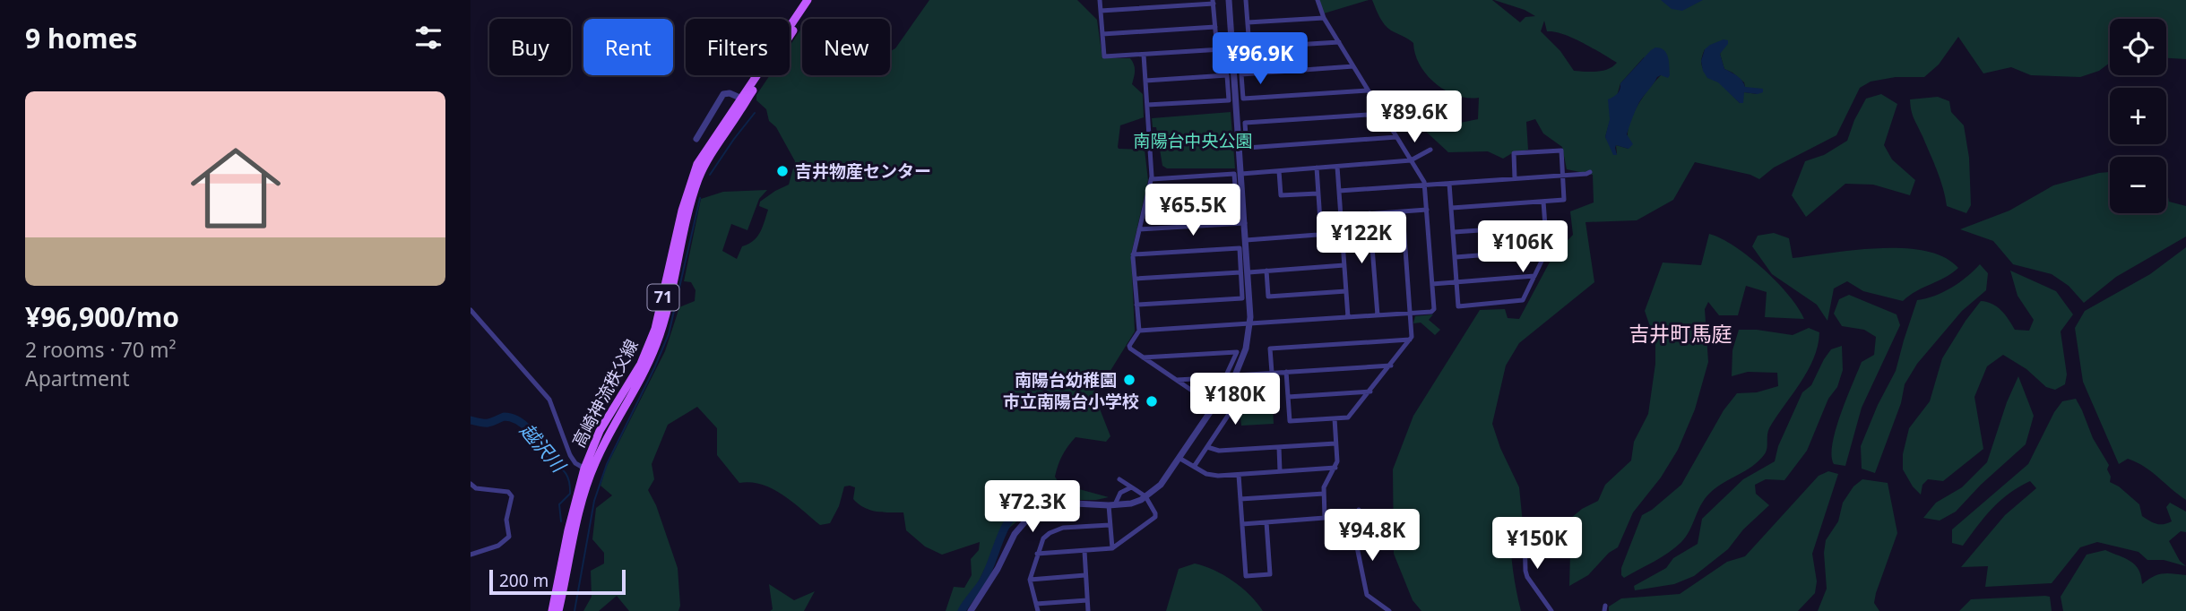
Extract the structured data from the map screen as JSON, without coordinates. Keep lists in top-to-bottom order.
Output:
{
  "streets": {
    "main road": ["71", "高崎神流秩父線"]
  },
  "districts": ["吉井町馬庭"],
  "water": ["越沢川"],
  "parks": ["南陽台中央公園"],
  "places": ["吉井物産センター", "南陽台幼稚園", "市立南陽台小学校"],
  "scale_bar": "200 m",
  "page": {
    "heading": "9 homes",
    "map_buttons": ["+", "−"],
    "chip": [
      "Buy",
      "Rent",
      "Filters",
      "New"
    ],
    "price": [
      "¥96.9K",
      "¥89.6K",
      "¥65.5K",
      "¥122K",
      "¥106K",
      "¥180K",
      "¥72.3K",
      "¥94.8K",
      "¥150K"
    ],
    "list": [
      {
        "name": "¥96,900/mo",
        "note": "2 rooms · 70 m² · Apartment"
      }
    ],
    "scale": "200 m"
  }
}
